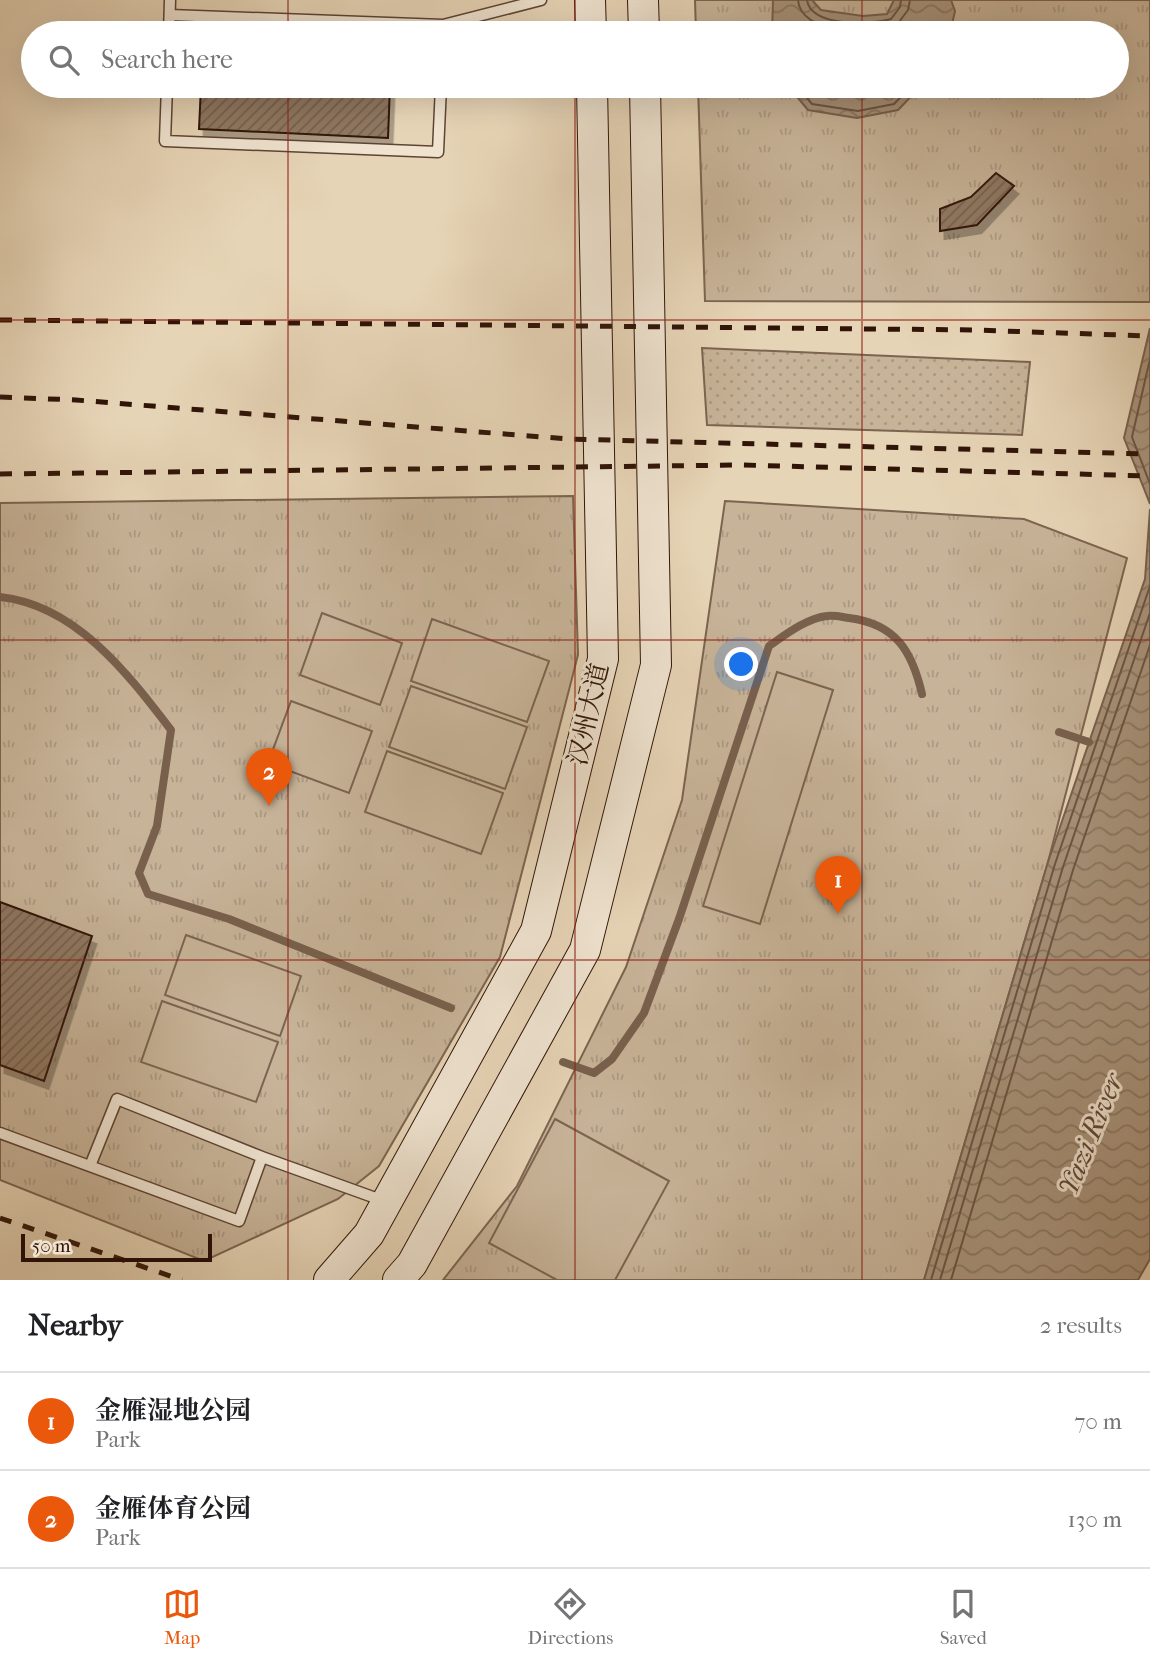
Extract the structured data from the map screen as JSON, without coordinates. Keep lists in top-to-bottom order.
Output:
{
  "streets": {
    "main road": ["汉州大道"]
  },
  "water": ["Yazi River"],
  "scale_bar": "50 m",
  "page": {
    "search": "Search here",
    "pins": ["2", "1"],
    "scale": "50 m",
    "heading": ["Nearby", "2 results"],
    "list": [
      {
        "mark": "1",
        "name": "金雁湿地公园",
        "note": "Park",
        "value": "70 m"
      },
      {
        "mark": "2",
        "name": "金雁体育公园",
        "note": "Park",
        "value": "130 m"
      }
    ],
    "nav": ["Map", "Directions", "Saved"]
  }
}
